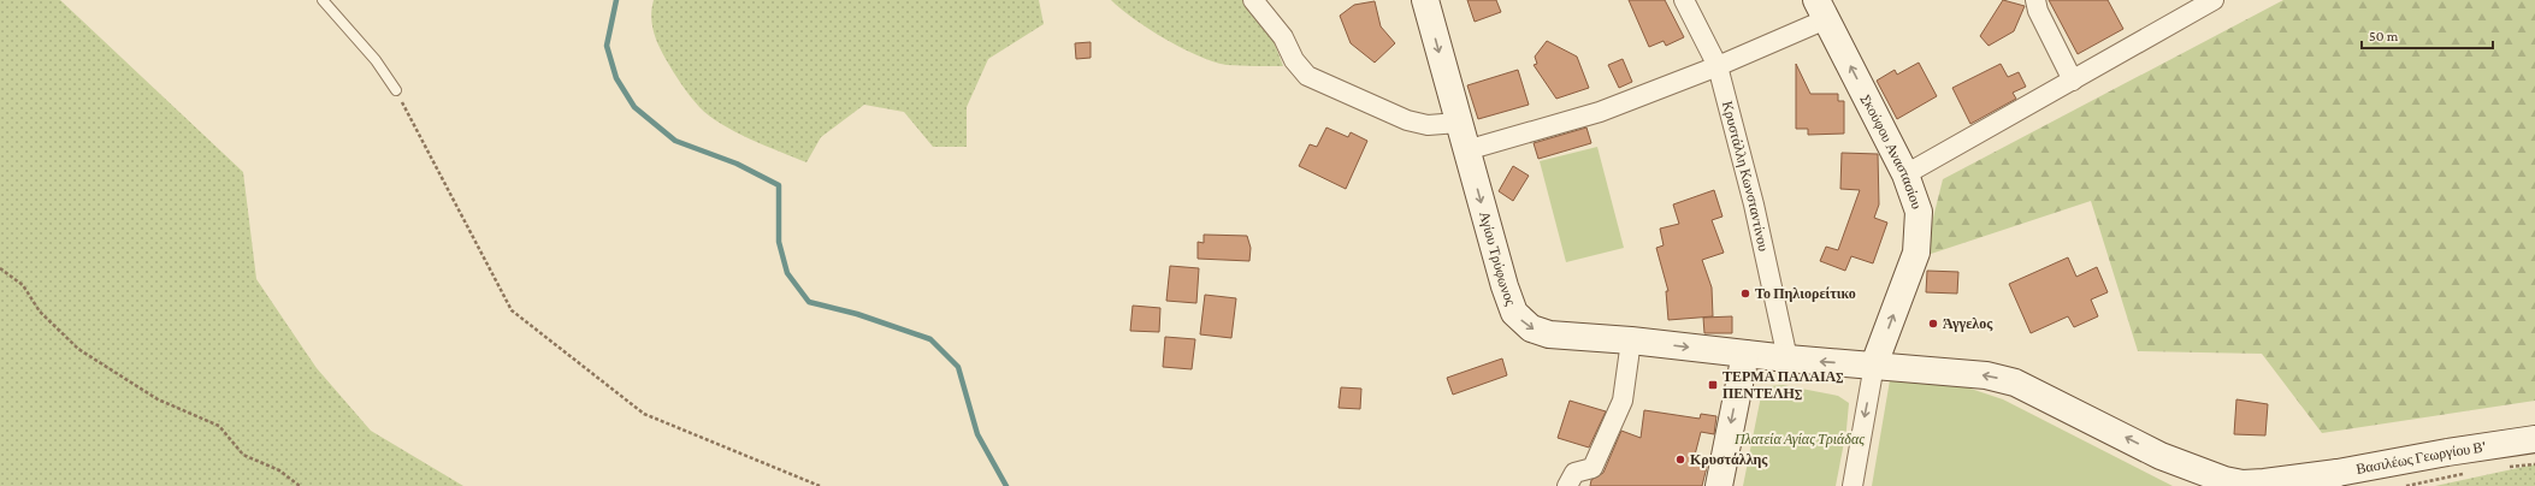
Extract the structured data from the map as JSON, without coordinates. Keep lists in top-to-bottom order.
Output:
{
  "streets": {
    "main road": ["Σκούφου Αναστασίου", "Αγίου Τρύφωνος", "Βασιλέως Γεωργίου Β'"],
    "street": ["Κρυστάλλη Κωνσταντίνου"]
  },
  "one_way": ["Σκούφου Αναστασίου", "Αγίου Τρύφωνος"],
  "parks": ["Πλατεία Αγίας Τριάδας"],
  "places": {
    "other": ["Το Πηλιορείτικο", "Άγγελος", "Κρυστάλλης"],
    "transit": ["ΤΕΡΜΑ ΠΑΛΑΙΑΣ ΠΕΝΤΕΛΗΣ"]
  },
  "scale_bar": "50 m"
}
